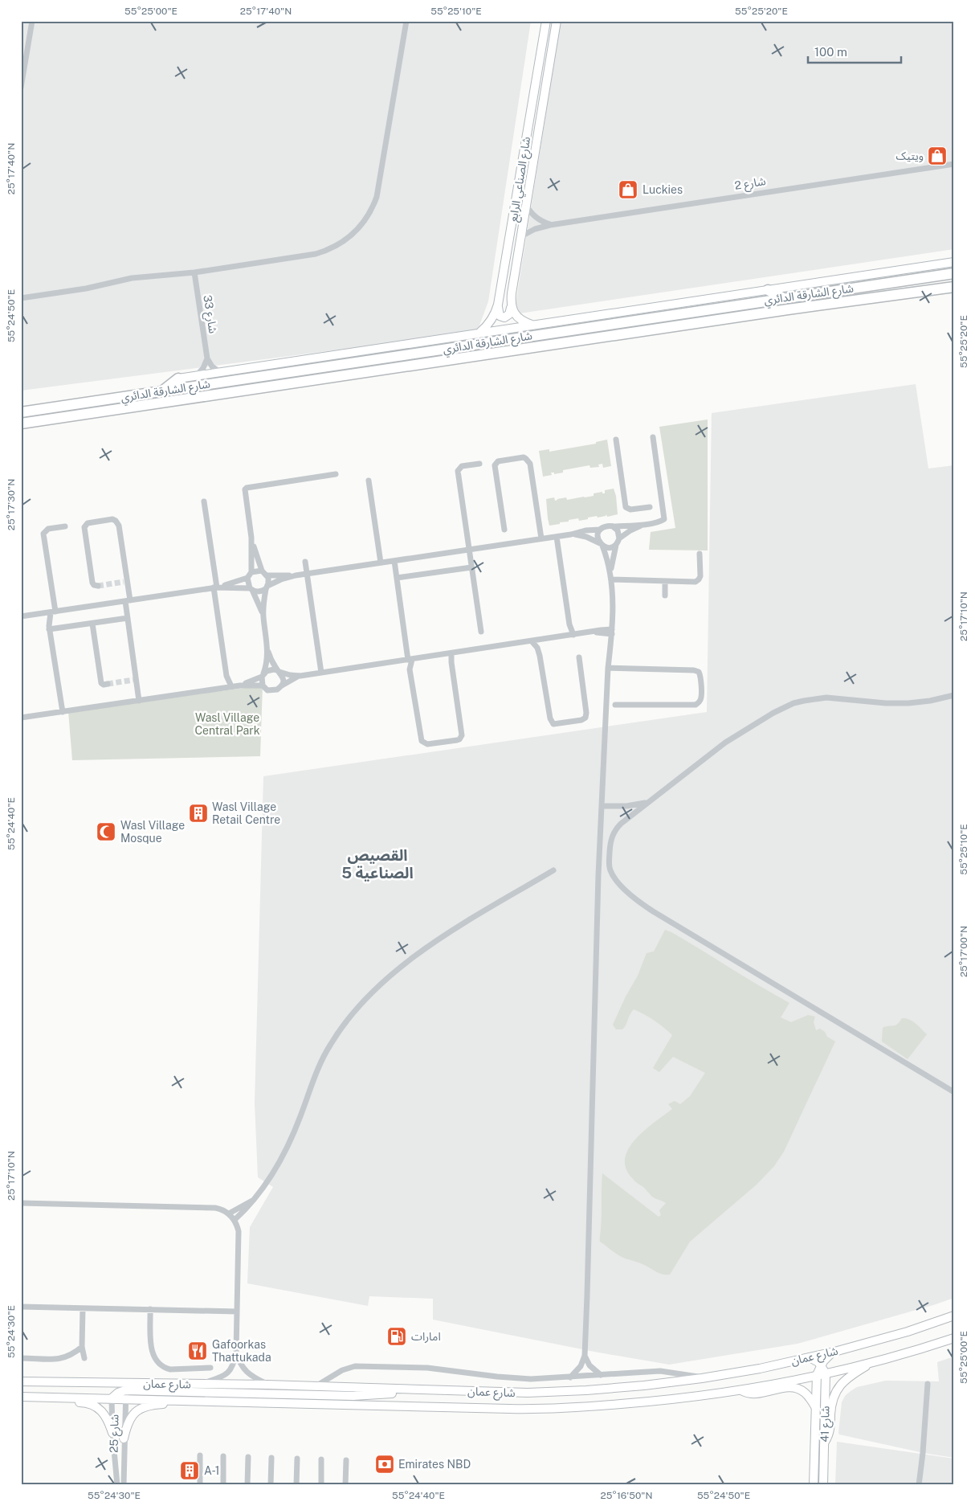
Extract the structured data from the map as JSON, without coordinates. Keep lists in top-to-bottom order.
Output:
{
  "streets": {
    "highway": ["شارع الشارقة الدائري"],
    "main road": ["شارع الصناعي الرابع", "شارع عمان", "شارع 41"],
    "street": ["شارع 2", "شارع 33", "شارع 25"]
  },
  "crossings": [
    ["شارع الصناعي الرابع", "شارع 2"],
    ["شارع عمان", "شارع 41"],
    ["شارع عمان", "شارع 25"]
  ],
  "districts": ["القصيص الصناعية 5"],
  "parks": ["Wasl Village Central Park"],
  "places": {
    "shop": ["ویتیک", "Luckies"],
    "building": ["Wasl Village Retail Centre", "A-1"],
    "mosque": ["Wasl Village Mosque"],
    "fuel station": ["امارات"],
    "restaurant": ["Gafoorkas Thattukada"],
    "bank": ["Emirates NBD"]
  },
  "scale_bar": "100 m",
  "coordinates": [
    "55°25'00\"E",
    "25°17'40\"N",
    "55°25'10\"E",
    "55°25'20\"E",
    "55°24'50\"E",
    "25°17'30\"N",
    "25°17'10\"N",
    "55°24'40\"E",
    "25°17'00\"N",
    "55°24'30\"E",
    "25°16'50\"N"
  ]
}
